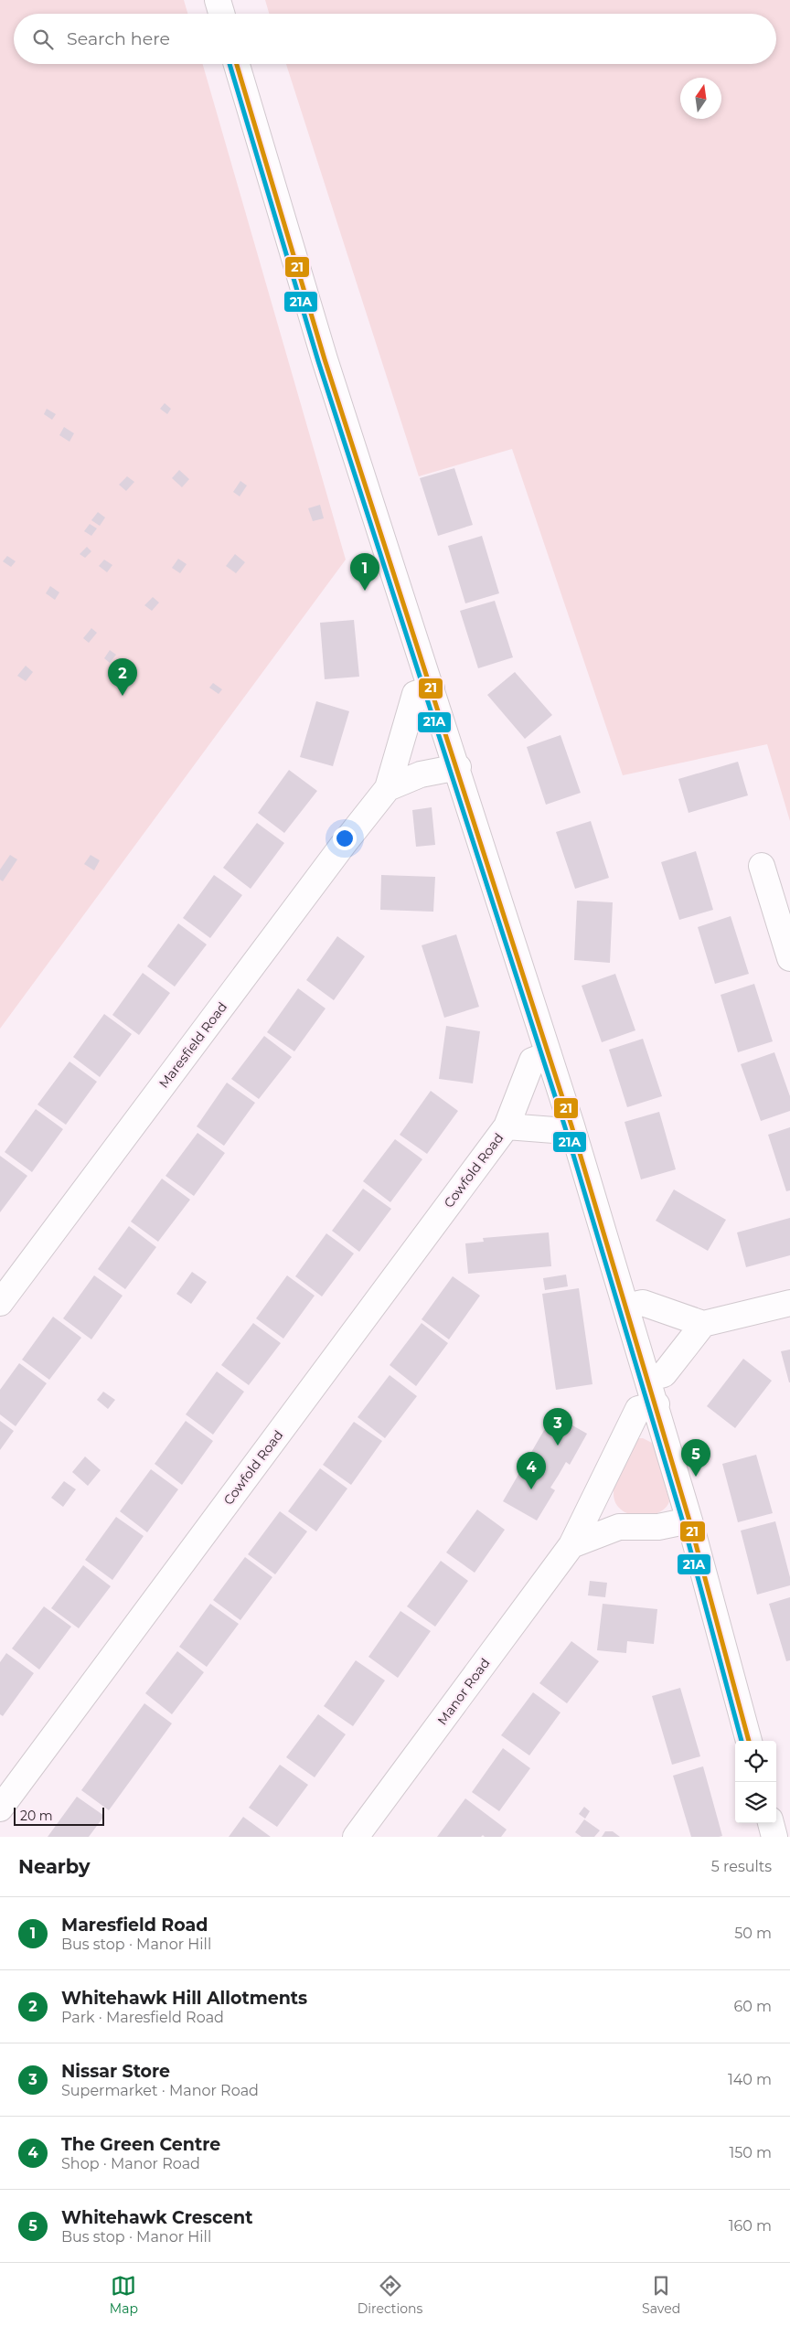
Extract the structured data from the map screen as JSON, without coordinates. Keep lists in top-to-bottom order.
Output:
{
  "streets": {
    "street": ["Maresfield Road", "Cowfold Road", "Manor Road"]
  },
  "lines": ["transit line 21", "transit line 21A"],
  "scale_bar": "20 m",
  "north": "top",
  "page": {
    "search": "Search here",
    "pins": [
      "1",
      "2",
      "3",
      "5",
      "4"
    ],
    "scale": "20 m",
    "heading": ["Nearby", "5 results"],
    "list": [
      {
        "mark": "1",
        "name": "Maresfield Road",
        "note": "Bus stop · Manor Hill",
        "value": "50 m"
      },
      {
        "mark": "2",
        "name": "Whitehawk Hill Allotments",
        "note": "Park · Maresfield Road",
        "value": "60 m"
      },
      {
        "mark": "3",
        "name": "Nissar Store",
        "note": "Supermarket · Manor Road",
        "value": "140 m"
      },
      {
        "mark": "4",
        "name": "The Green Centre",
        "note": "Shop · Manor Road",
        "value": "150 m"
      },
      {
        "mark": "5",
        "name": "Whitehawk Crescent",
        "note": "Bus stop · Manor Hill",
        "value": "160 m"
      }
    ],
    "nav": ["Map", "Directions", "Saved"]
  }
}
